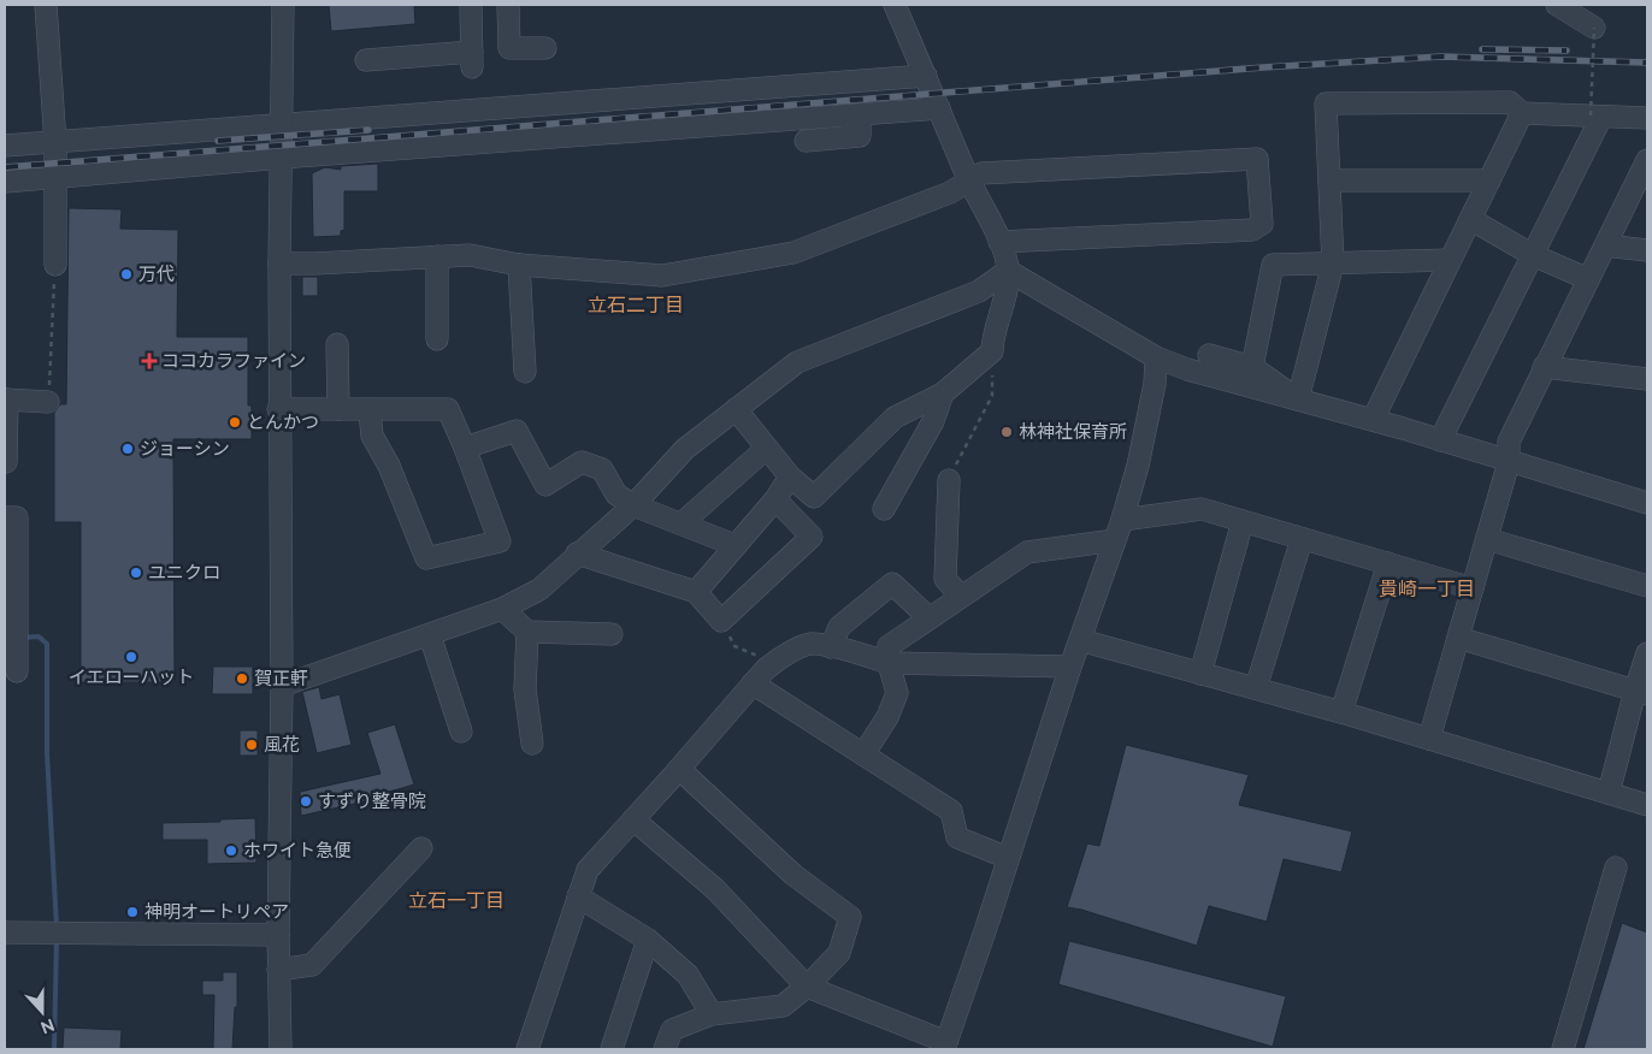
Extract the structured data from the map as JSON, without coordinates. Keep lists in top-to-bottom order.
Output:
{
  "districts": ["立石二丁目", "貴崎一丁目", "立石一丁目"],
  "places": {
    "other": [
      "万代",
      "とんかつ",
      "林神社保育所",
      "ジョーシン",
      "ユニクロ",
      "イエローハット",
      "賀正軒",
      "風花",
      "すずり整骨院",
      "ホワイト急便",
      "神明オートリペア"
    ],
    "health": ["ココカラファイン"]
  },
  "north": "bottom"
}
